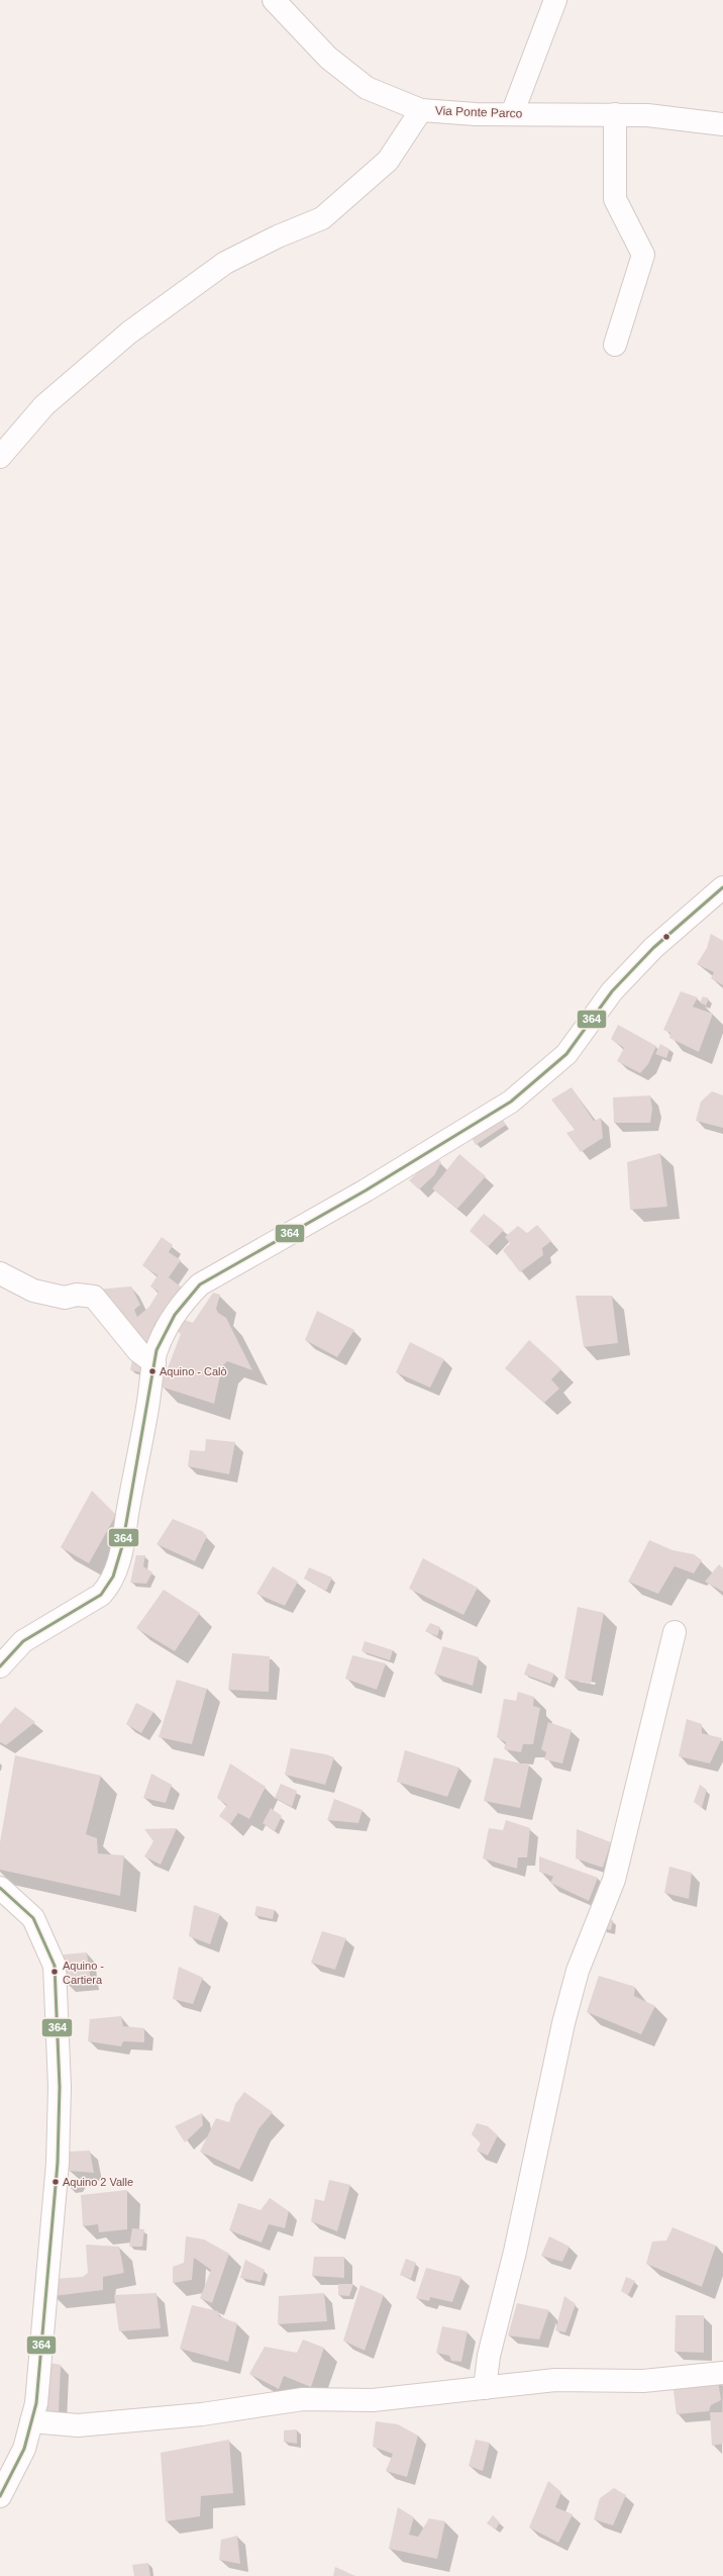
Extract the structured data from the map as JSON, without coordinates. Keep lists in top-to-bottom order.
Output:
{
  "streets": {
    "street": ["Via Ponte Parco"]
  },
  "places": ["Aquino - Calò", "Aquino - Cartiera", "Aquino 2 Valle"],
  "lines": ["transit line 364"]
}
